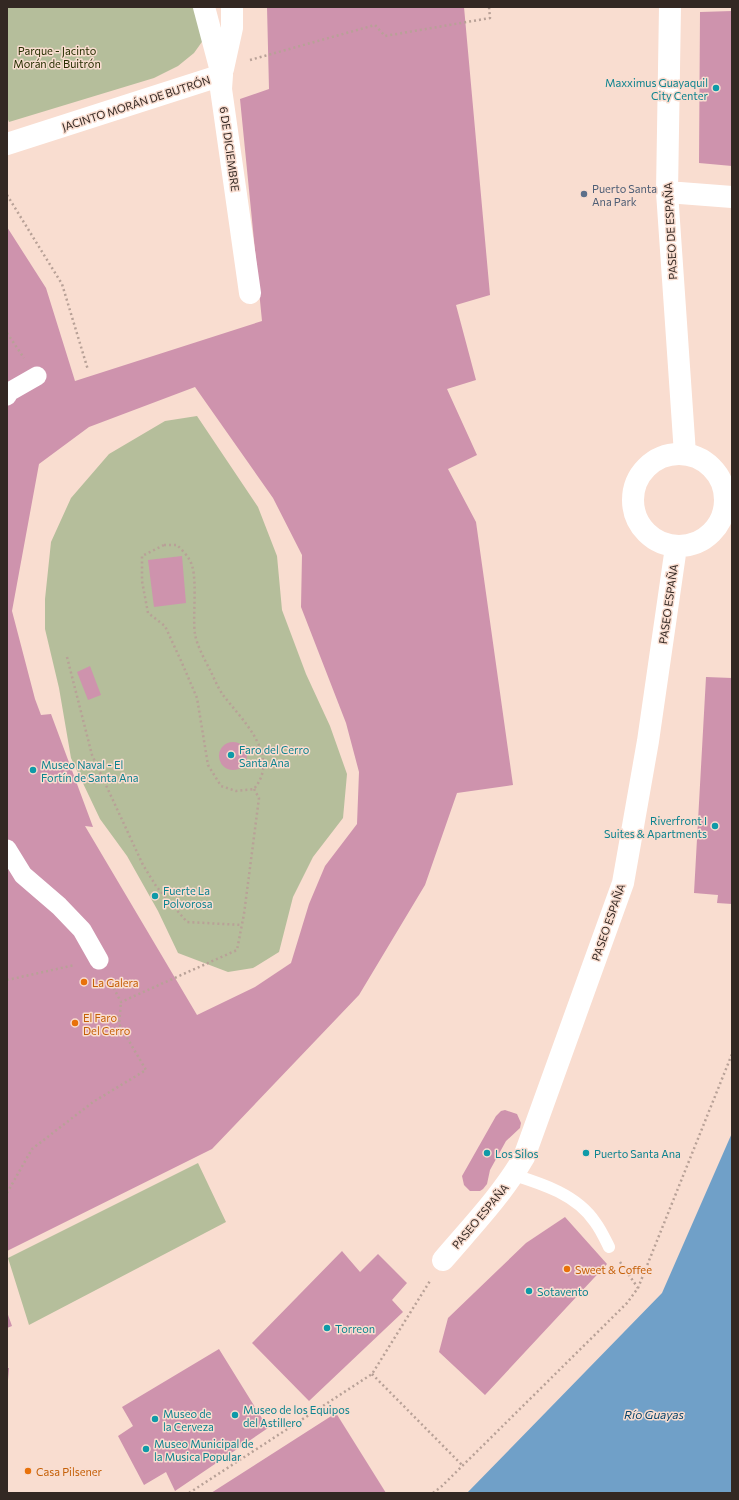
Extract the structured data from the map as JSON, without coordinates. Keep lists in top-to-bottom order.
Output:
{
  "streets": {
    "street": [
      "JACINTO MORÁN DE BUTRÓN",
      "6 DE DICIEMBRE",
      "PASEO DE ESPAÑA",
      "PASEO ESPAÑA"
    ]
  },
  "crossings": [
    ["JACINTO MORÁN DE BUTRÓN", "6 DE DICIEMBRE"],
    ["PASEO DE ESPAÑA", "PASEO ESPAÑA"]
  ],
  "water": ["Río Guayas"],
  "parks": ["Parque - Jacinto Morán de Buitrón"],
  "places": [
    "Maxximus Guayaquil City Center",
    "Puerto Santa Ana Park",
    "Faro del Cerro Santa Ana",
    "Museo Naval - El Fortín de Santa Ana",
    "Riverfront I Suites & Apartments",
    "Fuerte La Polvorosa",
    "La Galera",
    "El Faro Del Cerro",
    "Los Silos",
    "Puerto Santa Ana",
    "Sweet & Coffee",
    "Sotavento",
    "Torreon",
    "Museo de los Equipos del Astillero",
    "Museo de la Cerveza",
    "Museo Municipal de la Musica Popular",
    "Casa Pilsener"
  ]
}
